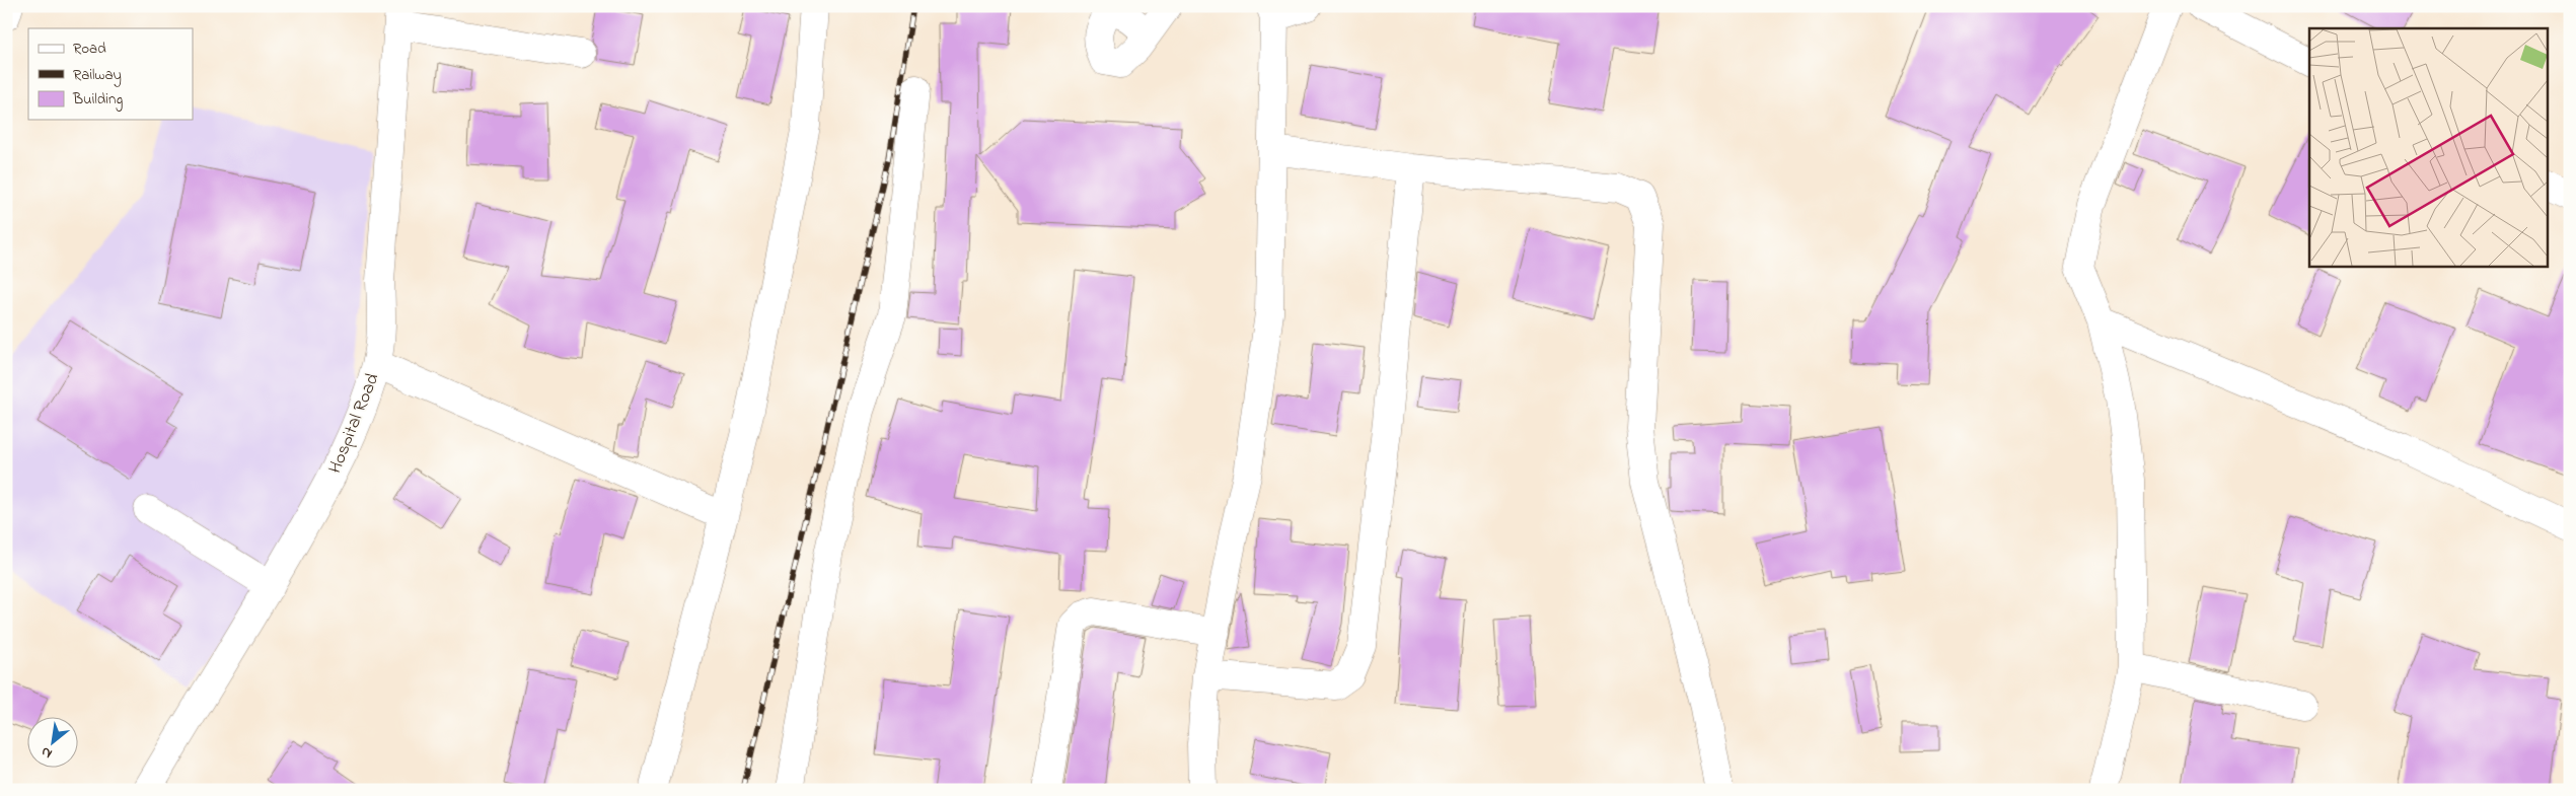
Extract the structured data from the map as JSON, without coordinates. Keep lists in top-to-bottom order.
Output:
{
  "streets": {
    "street": ["Hospital Road"]
  },
  "legend": ["Road", "Railway", "Building"],
  "north": "bottom left"
}
